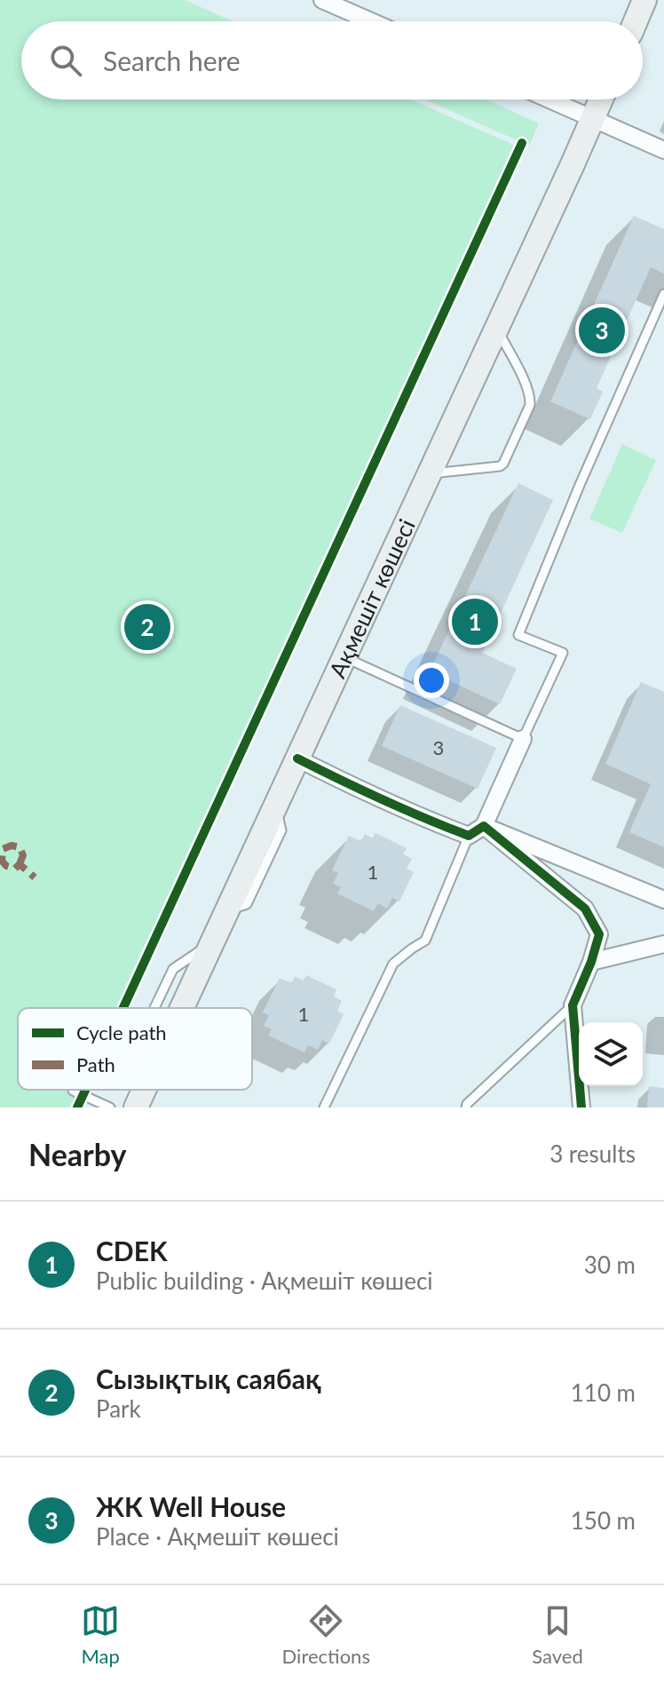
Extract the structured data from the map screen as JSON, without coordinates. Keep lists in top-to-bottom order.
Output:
{
  "streets": {
    "main road": ["Ақмешіт көшесі"]
  },
  "house_numbers": ["3", "1", "1"],
  "legend": ["Cycle path", "Path"],
  "page": {
    "search": "Search here",
    "pins": ["3", "1", "2"],
    "heading": ["Nearby", "3 results"],
    "list": [
      {
        "mark": "1",
        "name": "CDEK",
        "note": "Public building · Ақмешіт көшесі",
        "value": "30 m"
      },
      {
        "mark": "2",
        "name": "Сызықтық саябақ",
        "note": "Park",
        "value": "110 m"
      },
      {
        "mark": "3",
        "name": "ЖК Well House",
        "note": "Place · Ақмешіт көшесі",
        "value": "150 m"
      }
    ],
    "nav": ["Map", "Directions", "Saved"]
  }
}
